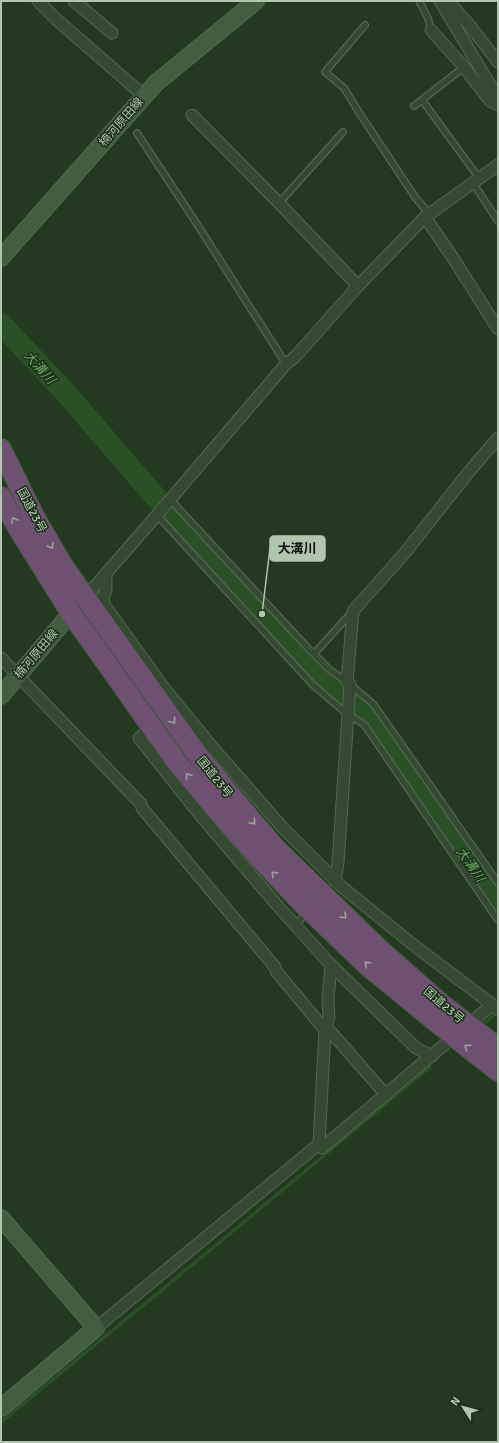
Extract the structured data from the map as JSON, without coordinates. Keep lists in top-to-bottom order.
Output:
{
  "streets": {
    "highway": ["国道23号"],
    "main road": ["楠河原田線"]
  },
  "crossings": [
    ["楠河原田線", "国道23号"]
  ],
  "water": ["大溝川"],
  "places": ["大溝川"],
  "north": "top left"
}
